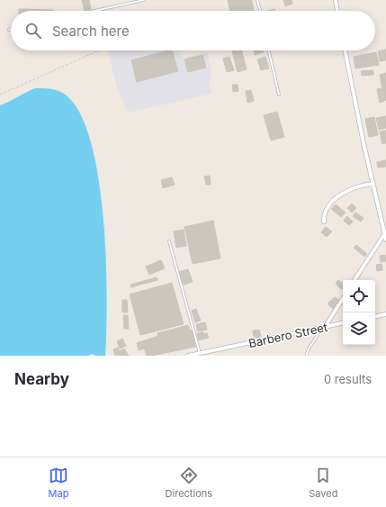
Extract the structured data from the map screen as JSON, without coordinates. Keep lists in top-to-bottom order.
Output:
{
  "streets": {
    "street": ["Barbero Street"]
  },
  "page": {
    "search": "Search here",
    "heading": ["Nearby", "0 results"],
    "nav": ["Map", "Directions", "Saved"]
  }
}
